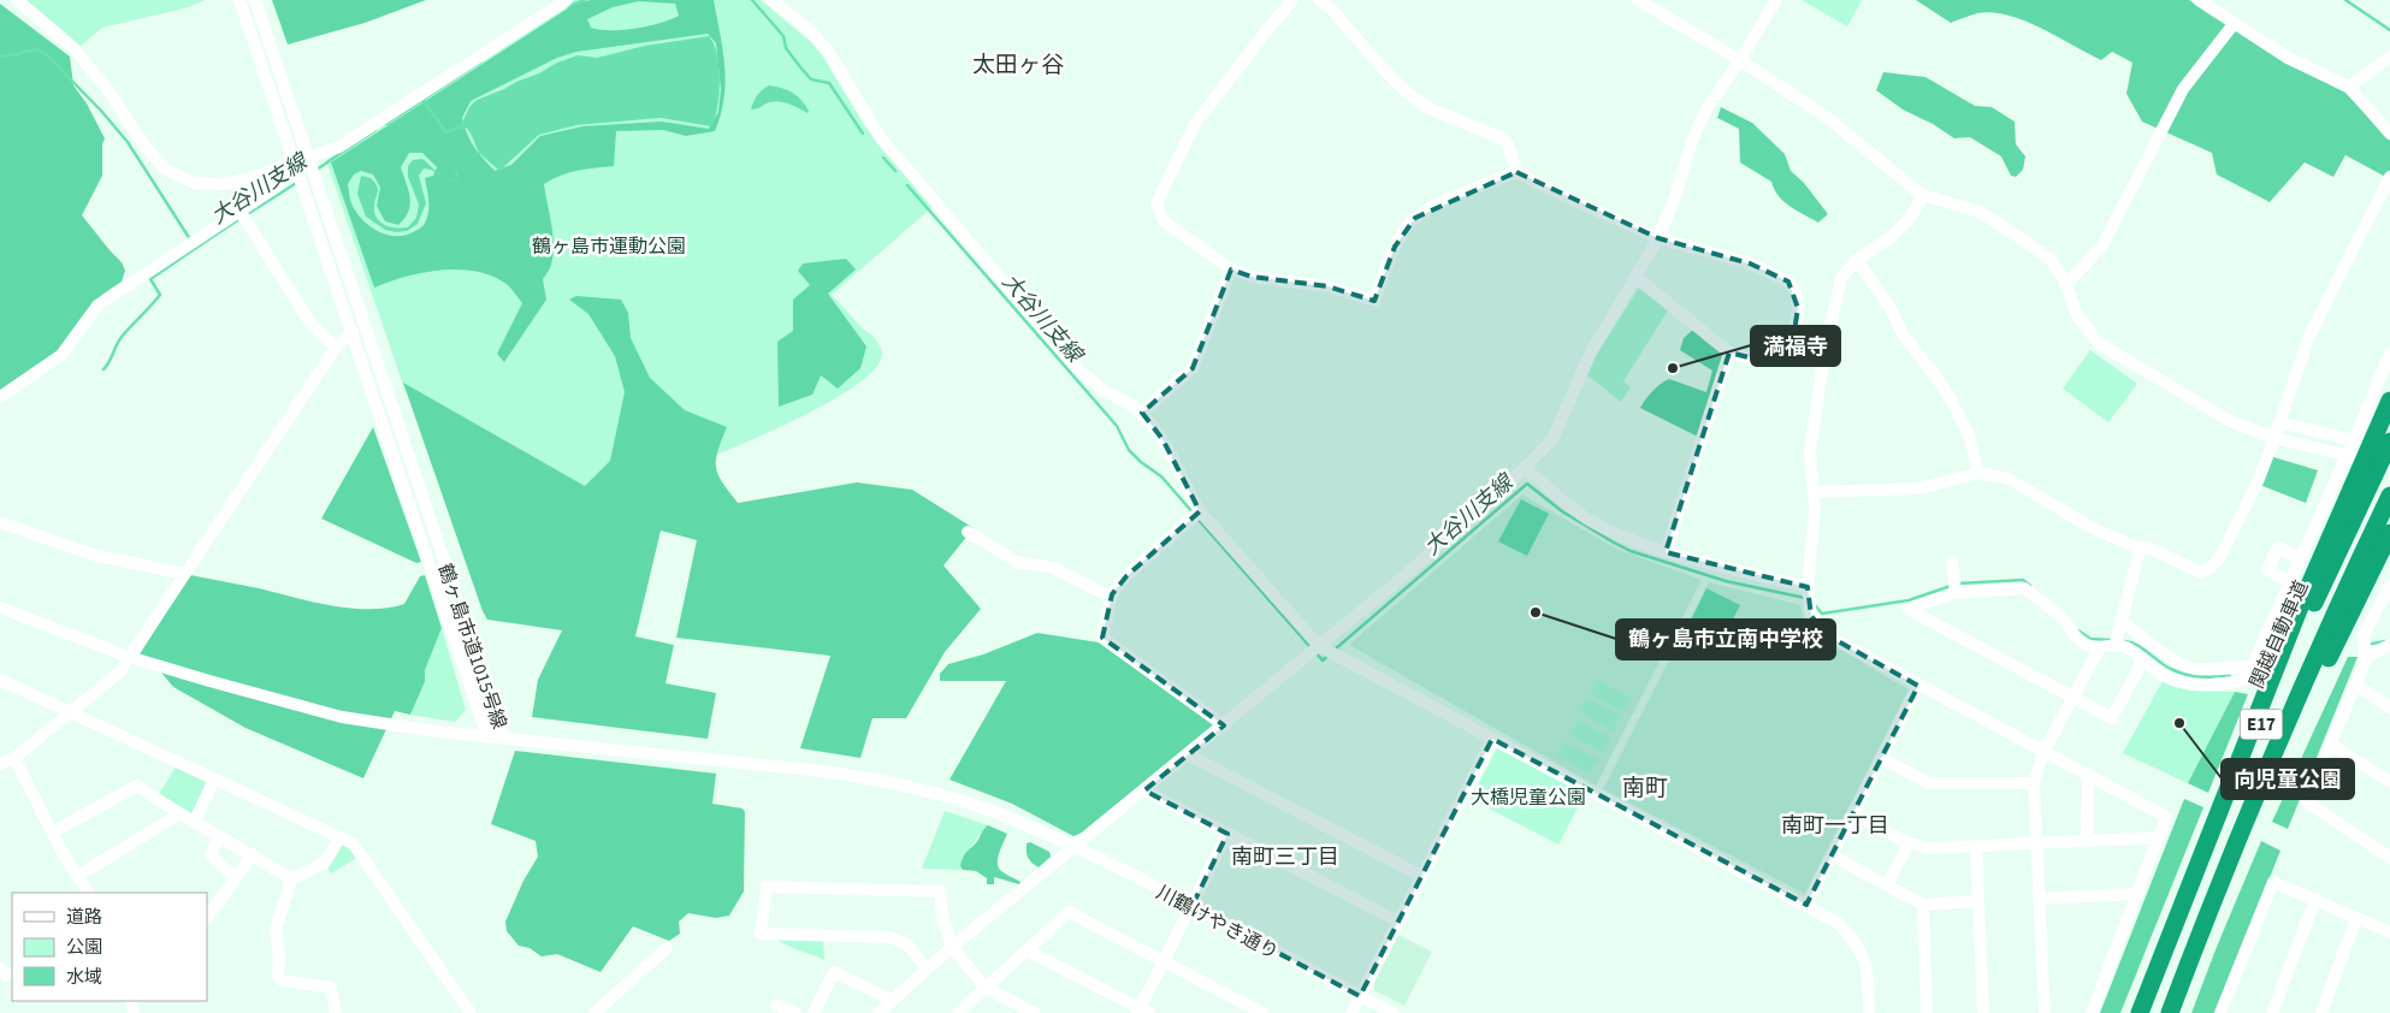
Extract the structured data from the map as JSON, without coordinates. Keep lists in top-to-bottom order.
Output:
{
  "streets": {
    "highway": ["関越自動車道", "E17"],
    "street": ["鶴ヶ島市道1015号線", "川鶴けやき通り"]
  },
  "crossings": [
    ["鶴ヶ島市道1015号線", "川鶴けやき通り"]
  ],
  "districts": [
    "太田ヶ谷",
    "南町",
    "南町一丁目",
    "南町三丁目"
  ],
  "water": ["大谷川支線"],
  "parks": ["鶴ヶ島市運動公園", "大橋児童公園"],
  "places": ["満福寺", "鶴ヶ島市立南中学校", "向児童公園"],
  "legend": ["道路", "公園", "水域"]
}
